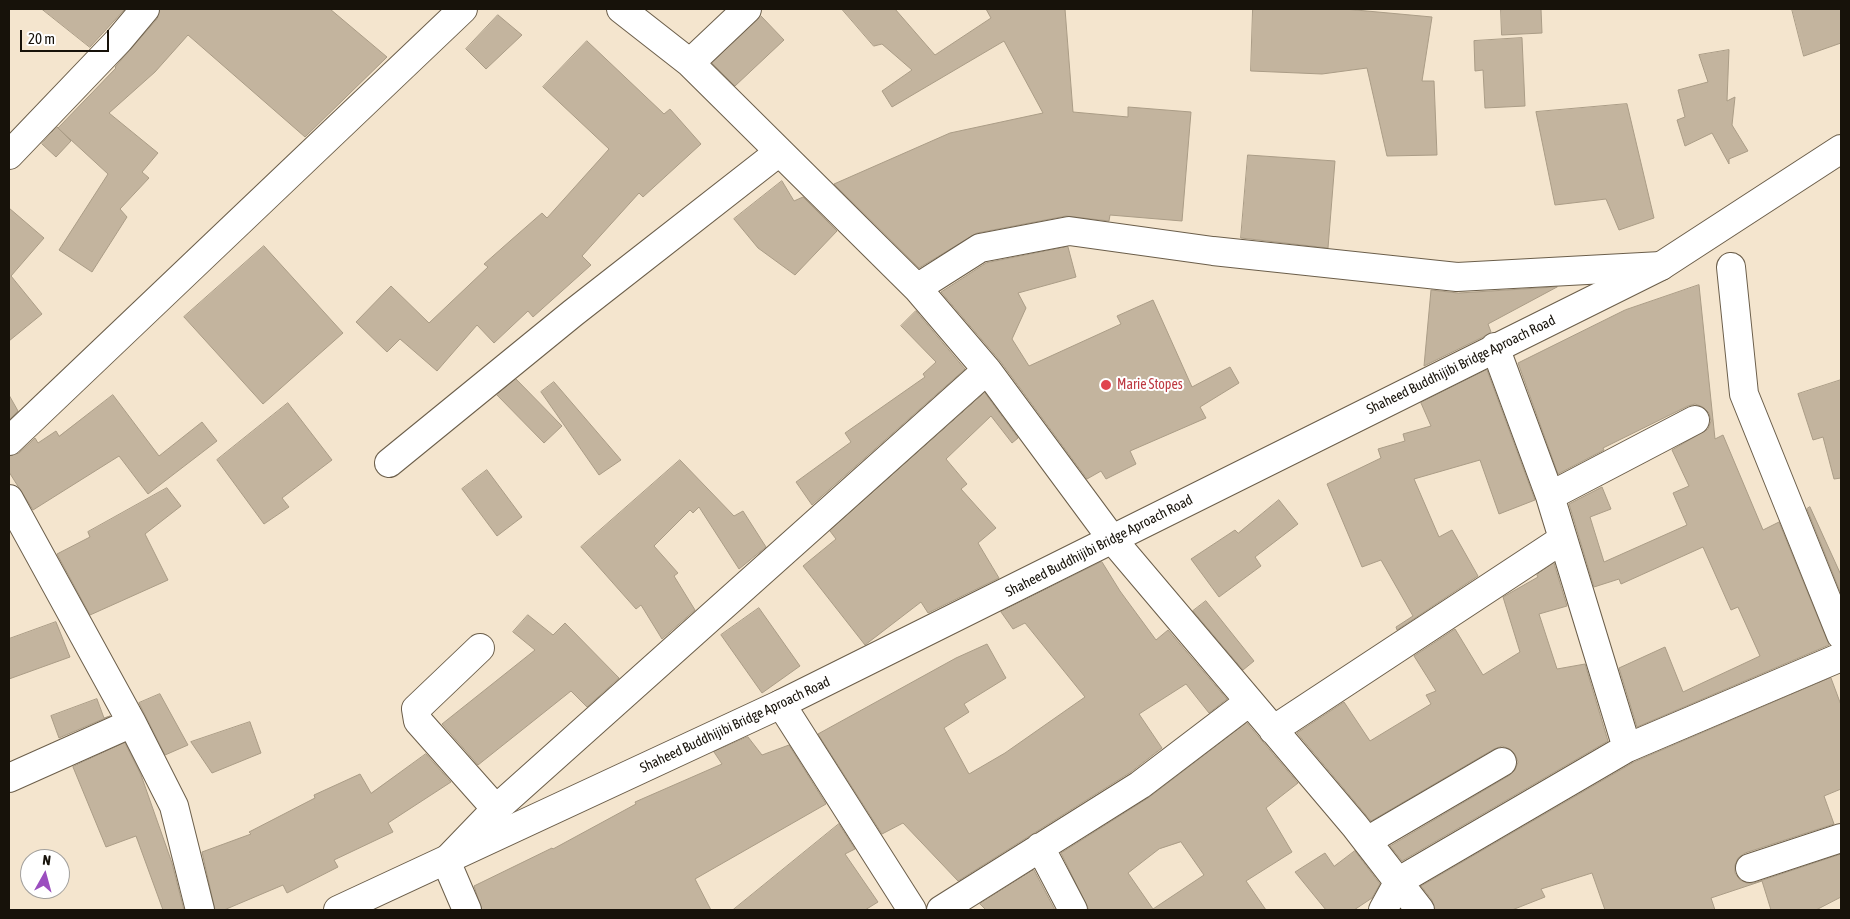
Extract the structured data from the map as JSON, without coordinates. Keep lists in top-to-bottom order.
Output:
{
  "streets": {
    "street": ["Shaheed Buddhijibi Bridge Aproach Road"]
  },
  "places": ["Marie Stopes"],
  "scale_bar": "20 m",
  "north": "top"
}
